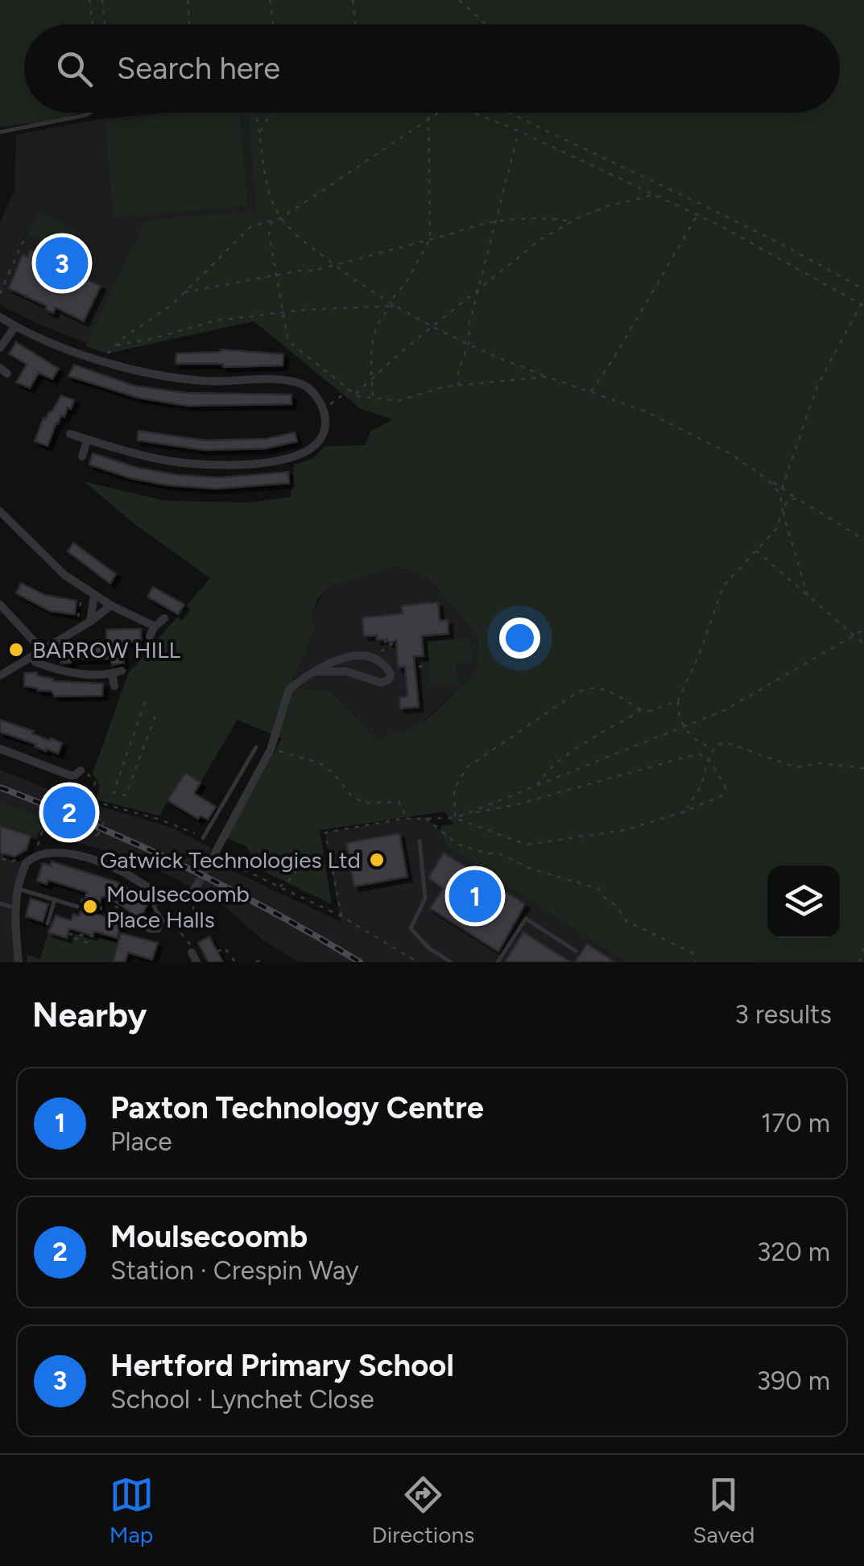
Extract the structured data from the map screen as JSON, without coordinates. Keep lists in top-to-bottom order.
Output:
{
  "places": ["BARROW HILL", "Gatwick Technologies Ltd", "Moulsecoomb Place Halls"],
  "page": {
    "search": "Search here",
    "pins": ["3", "2", "1"],
    "heading": ["Nearby", "3 results"],
    "list": [
      {
        "mark": "1",
        "name": "Paxton Technology Centre",
        "note": "Place",
        "value": "170 m"
      },
      {
        "mark": "2",
        "name": "Moulsecoomb",
        "note": "Station · Crespin Way",
        "value": "320 m"
      },
      {
        "mark": "3",
        "name": "Hertford Primary School",
        "note": "School · Lynchet Close",
        "value": "390 m"
      }
    ],
    "nav": ["Map", "Directions", "Saved"]
  }
}
